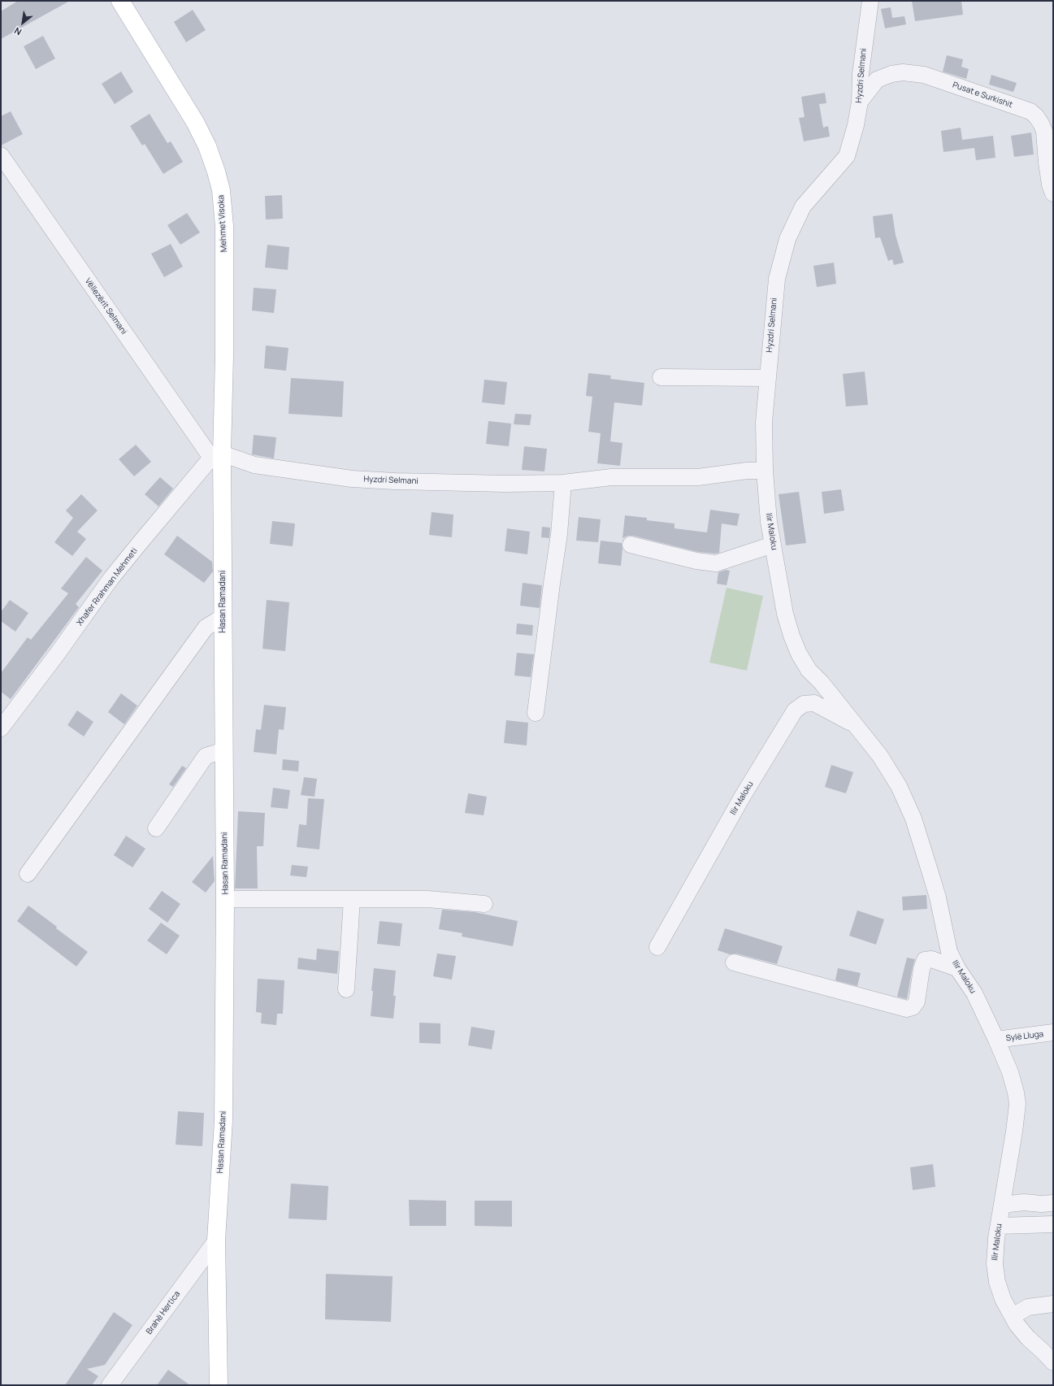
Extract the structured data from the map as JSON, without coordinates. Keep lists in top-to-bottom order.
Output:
{
  "streets": {
    "main road": ["Mehmet Visoka", "Hasan Ramadani"],
    "street": [
      "Hyzdri Selmani",
      "Pusat e Surkishit",
      "Vëllezërit Selmani",
      "Ilir Maloku",
      "Xhafer Rrahman Mehmeti",
      "Sylë Lluga",
      "Brahë Hertica"
    ]
  },
  "crossings": [
    ["Hyzdri Selmani", "Pusat e Surkishit"],
    ["Hyzdri Selmani", "Mehmet Visoka"],
    ["Hyzdri Selmani", "Vëllezërit Selmani"],
    ["Hyzdri Selmani", "Ilir Maloku"],
    ["Hyzdri Selmani", "Xhafer Rrahman Mehmeti"],
    ["Hyzdri Selmani", "Hasan Ramadani"],
    ["Mehmet Visoka", "Vëllezërit Selmani"],
    ["Mehmet Visoka", "Xhafer Rrahman Mehmeti"],
    ["Mehmet Visoka", "Hasan Ramadani"],
    ["Vëllezërit Selmani", "Xhafer Rrahman Mehmeti"],
    ["Vëllezërit Selmani", "Hasan Ramadani"],
    ["Ilir Maloku", "Sylë Lluga"],
    ["Xhafer Rrahman Mehmeti", "Hasan Ramadani"],
    ["Hasan Ramadani", "Brahë Hertica"]
  ],
  "north": "bottom left"
}
